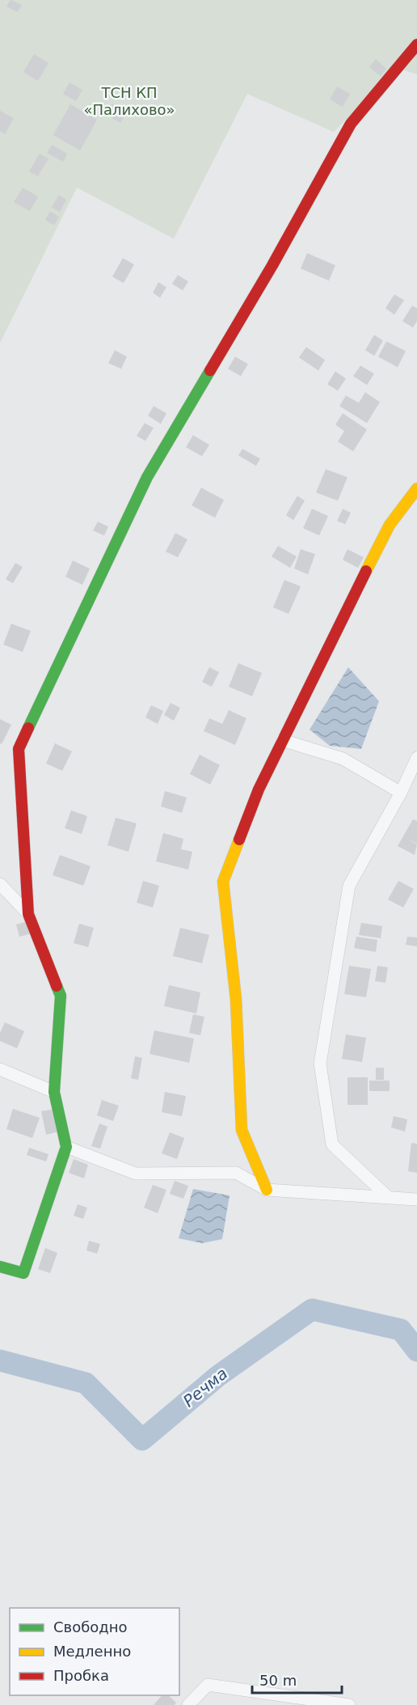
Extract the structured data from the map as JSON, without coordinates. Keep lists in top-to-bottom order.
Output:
{
  "water": ["Речма"],
  "parks": ["ТСН КП «Палихово»"],
  "legend": ["Свободно", "Медленно", "Пробка"],
  "scale_bar": "50 m"
}
